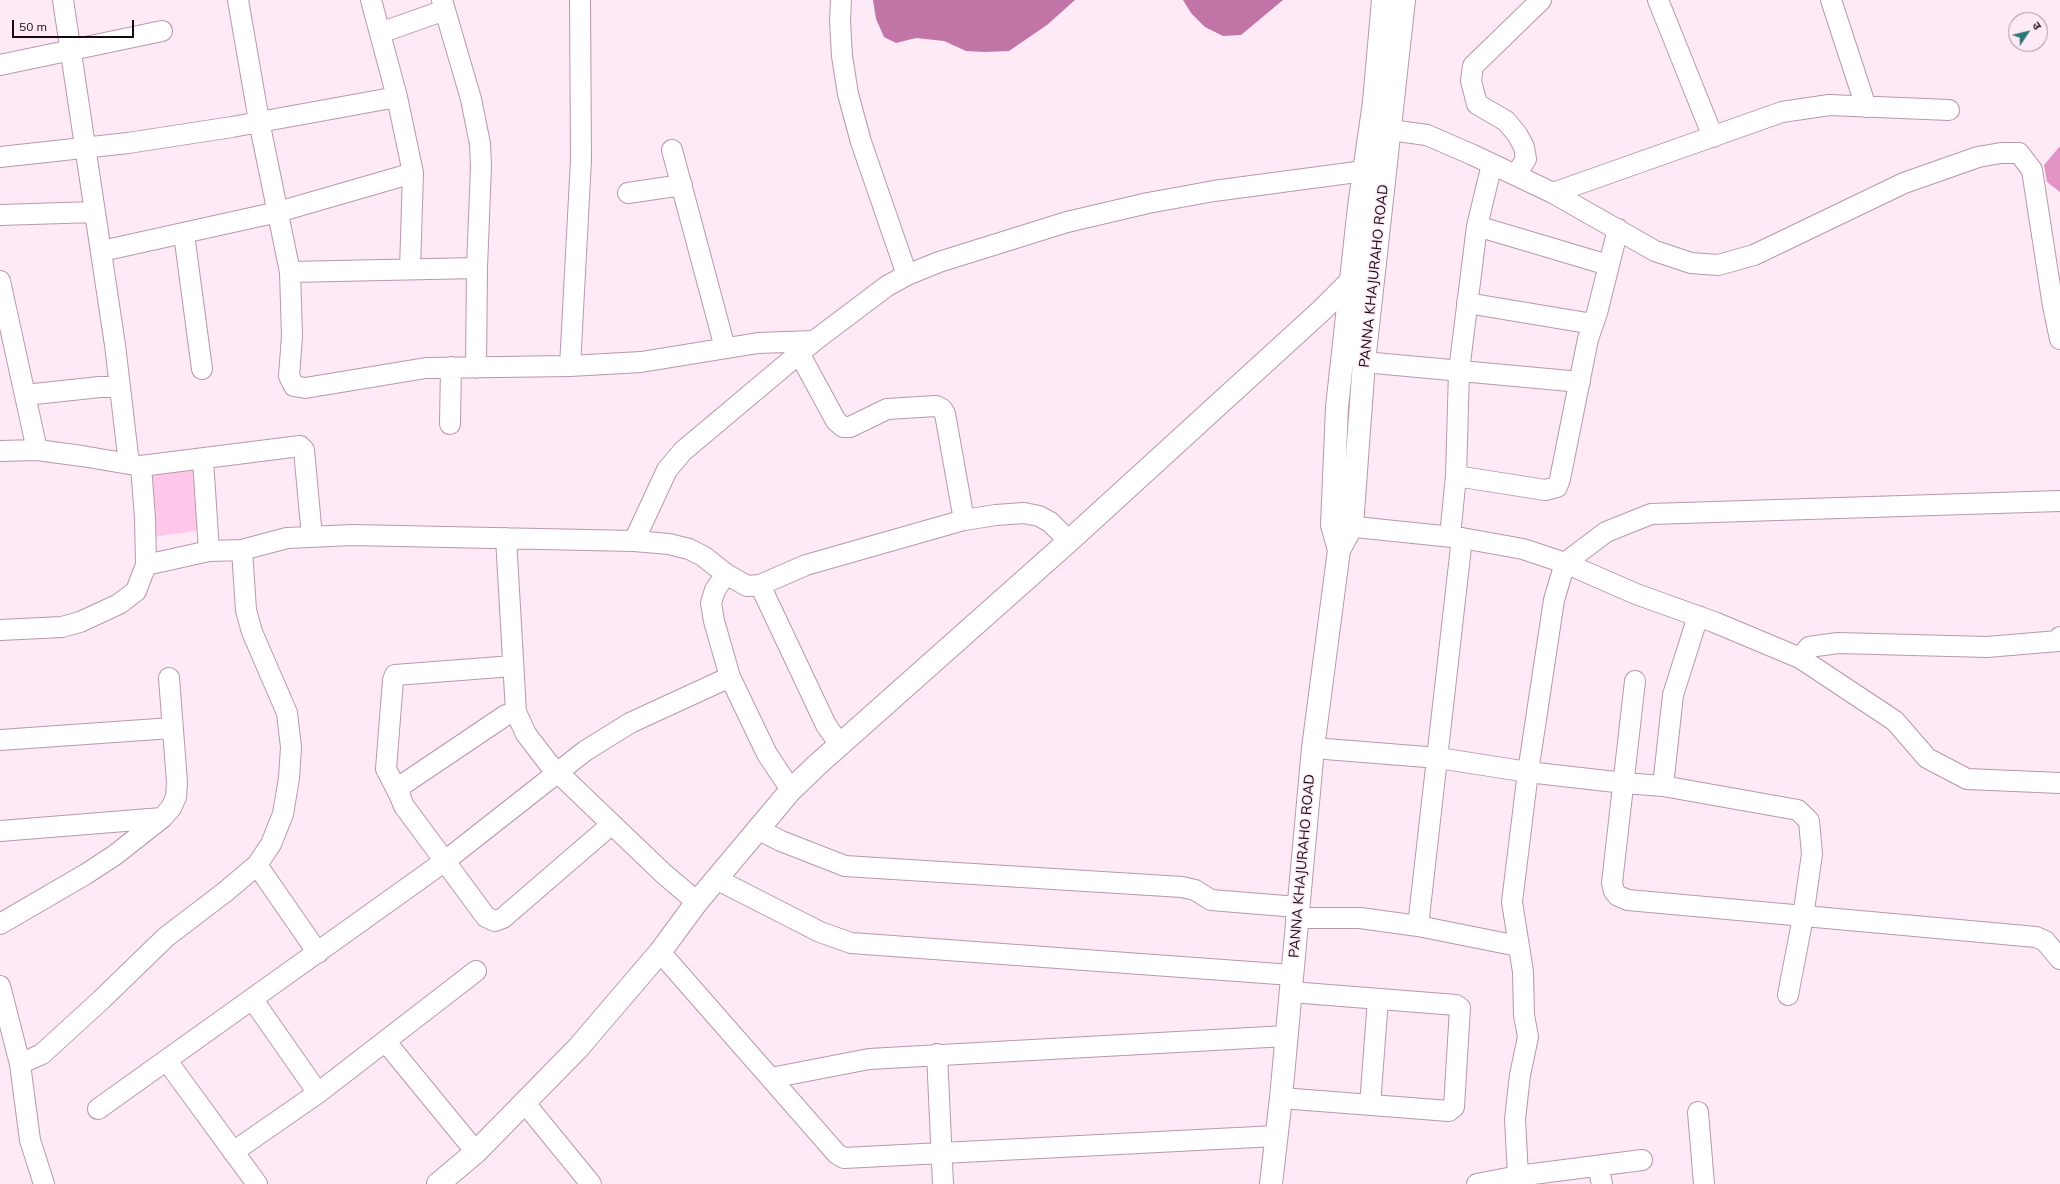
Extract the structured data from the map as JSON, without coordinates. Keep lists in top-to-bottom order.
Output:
{
  "streets": {
    "main road": ["PANNA KHAJURAHO ROAD"]
  },
  "scale_bar": "50 m",
  "north": "top right"
}
